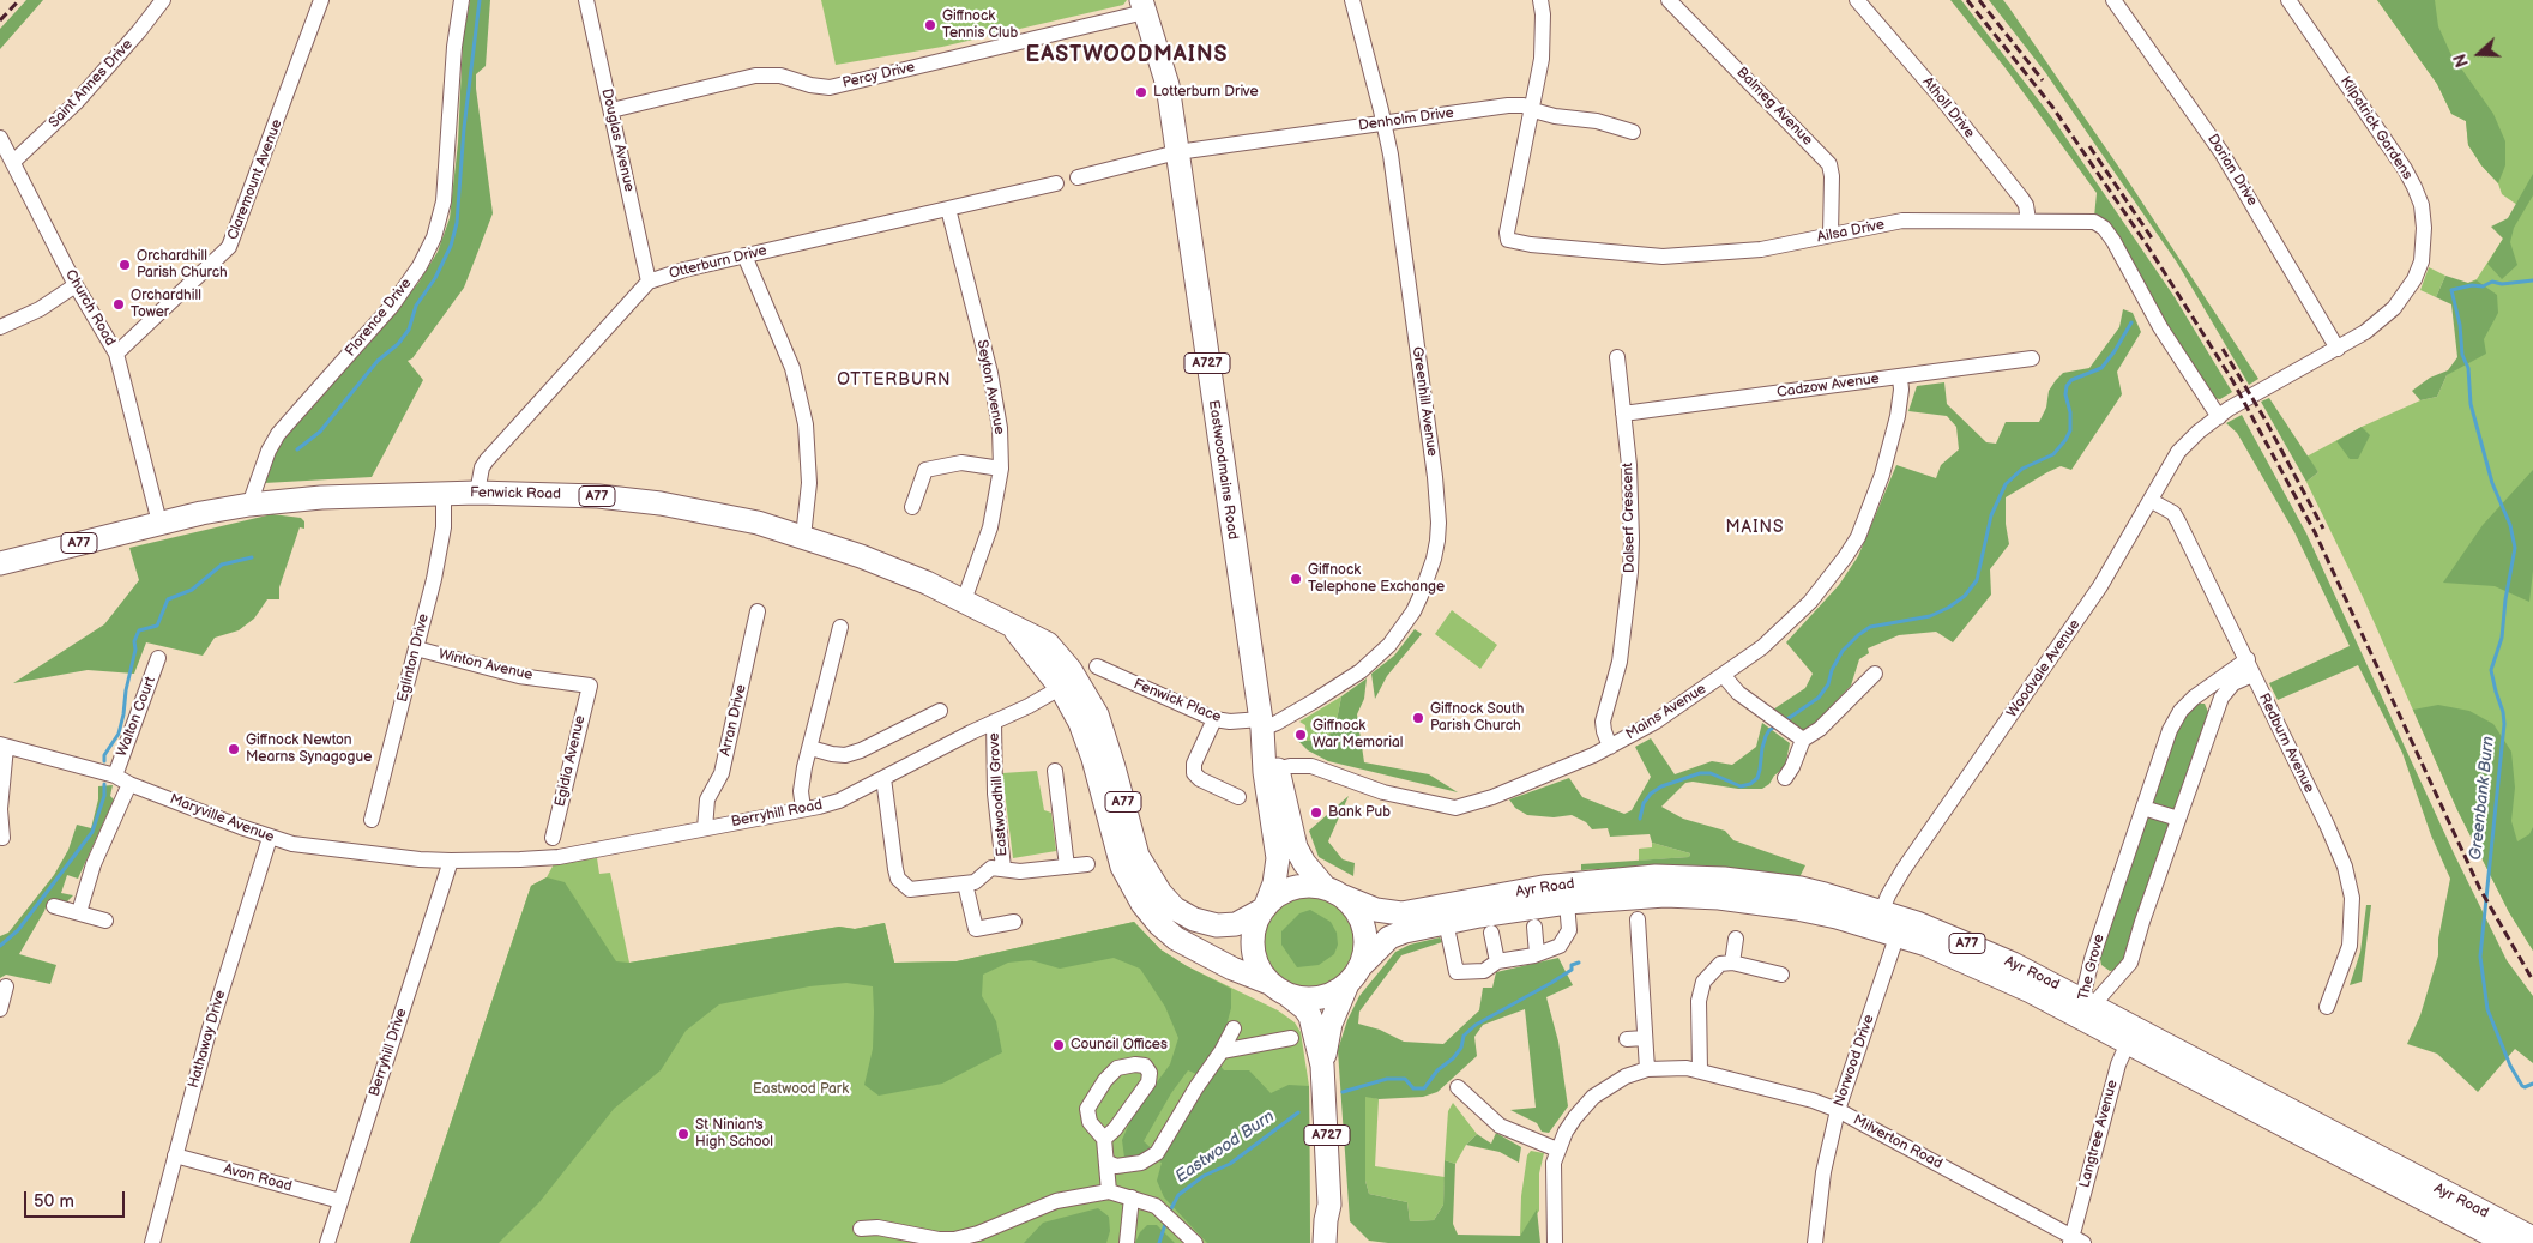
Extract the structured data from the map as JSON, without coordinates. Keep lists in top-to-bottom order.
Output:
{
  "streets": {
    "main road": [
      "A727",
      "Eastwoodmains Road",
      "Fenwick Road",
      "A77",
      "Ayr Road"
    ],
    "street": [
      "Percy Drive",
      "Saint Annes Drive",
      "Balmeg Avenue",
      "Atholl Drive",
      "Denholm Drive",
      "Kilpatrick Gardens",
      "Douglas Avenue",
      "Dorian Drive",
      "Claremount Avenue",
      "Ailsa Drive",
      "Otterburn Drive",
      "Church Road",
      "Florence Drive",
      "Cadzow Avenue",
      "Seyton Avenue",
      "Greenhill Avenue",
      "Dalserf Crescent",
      "Eglinton Drive",
      "Winton Avenue",
      "Woodvale Avenue",
      "Fenwick Place",
      "Mains Avenue",
      "Walton Court",
      "Arran Drive",
      "Redburn Avenue",
      "Egidia Avenue",
      "Eastwoodhill Grove",
      "Berryhill Road",
      "Maryville Avenue",
      "The Grove",
      "Hathaway Drive",
      "Berryhill Drive",
      "Norwood Drive",
      "Langtree Avenue",
      "Milverton Road",
      "Avon Road"
    ]
  },
  "crossings": [
    ["Percy Drive", "Douglas Avenue"],
    ["Percy Drive", "Eastwoodmains Road"],
    ["Saint Annes Drive", "Church Road"],
    ["Balmeg Avenue", "Ailsa Drive"],
    ["Atholl Drive", "Ailsa Drive"],
    ["Denholm Drive", "Ailsa Drive"],
    ["Denholm Drive", "Greenhill Avenue"],
    ["Denholm Drive", "Eastwoodmains Road"],
    ["Kilpatrick Gardens", "Dorian Drive"],
    ["Kilpatrick Gardens", "Ailsa Drive"],
    ["Kilpatrick Gardens", "Woodvale Avenue"],
    ["Douglas Avenue", "Otterburn Drive"],
    ["Claremount Avenue", "Church Road"],
    ["Ailsa Drive", "Woodvale Avenue"],
    ["Otterburn Drive", "Seyton Avenue"],
    ["Otterburn Drive", "Fenwick Road"],
    ["Church Road", "Fenwick Road"],
    ["Florence Drive", "Fenwick Road"],
    ["A727", "Eastwoodmains Road"],
    ["A727", "Fenwick Road"],
    ["A727", "Ayr Road"],
    ["Cadzow Avenue", "Dalserf Crescent"],
    ["Cadzow Avenue", "Mains Avenue"],
    ["Seyton Avenue", "Fenwick Road"],
    ["Greenhill Avenue", "Eastwoodmains Road"],
    ["Greenhill Avenue", "Fenwick Place"],
    ["Eastwoodmains Road", "Fenwick Road"],
    ["Eastwoodmains Road", "Fenwick Place"],
    ["Eastwoodmains Road", "Mains Avenue"],
    ["Eastwoodmains Road", "Ayr Road"],
    ["Fenwick Road", "Eglinton Drive"],
    ["Fenwick Road", "Berryhill Road"],
    ["Fenwick Road", "Ayr Road"],
    ["Dalserf Crescent", "Mains Avenue"],
    ["Eglinton Drive", "Winton Avenue"],
    ["Winton Avenue", "Egidia Avenue"],
    ["Woodvale Avenue", "Redburn Avenue"],
    ["Woodvale Avenue", "Ayr Road"],
    ["Walton Court", "Maryville Avenue"],
    ["Arran Drive", "Berryhill Road"],
    ["Redburn Avenue", "The Grove"],
    ["Eastwoodhill Grove", "Berryhill Road"],
    ["Berryhill Road", "Maryville Avenue"],
    ["Berryhill Road", "Berryhill Drive"],
    ["Maryville Avenue", "Hathaway Drive"],
    ["Maryville Avenue", "Berryhill Drive"],
    ["Ayr Road", "The Grove"],
    ["Ayr Road", "Norwood Drive"],
    ["Ayr Road", "Langtree Avenue"],
    ["Hathaway Drive", "Avon Road"],
    ["Berryhill Drive", "Avon Road"],
    ["Norwood Drive", "Milverton Road"],
    ["Langtree Avenue", "Milverton Road"]
  ],
  "districts": ["EASTWOODMAINS", "OTTERBURN", "MAINS"],
  "water": ["Greenbank Burn", "Eastwood Burn"],
  "parks": ["Eastwood Park"],
  "places": [
    "Giffnock Tennis Club",
    "Lotterburn Drive",
    "Orchardhill Parish Church",
    "Orchardhill Tower",
    "Giffnock Telephone Exchange",
    "Giffnock South Parish Church",
    "Giffnock War Memorial",
    "Giffnock Newton Mearns Synagogue",
    "Bank Pub",
    "Council Offices",
    "St Ninian's High School"
  ],
  "scale_bar": "50 m",
  "north": "left"
}
